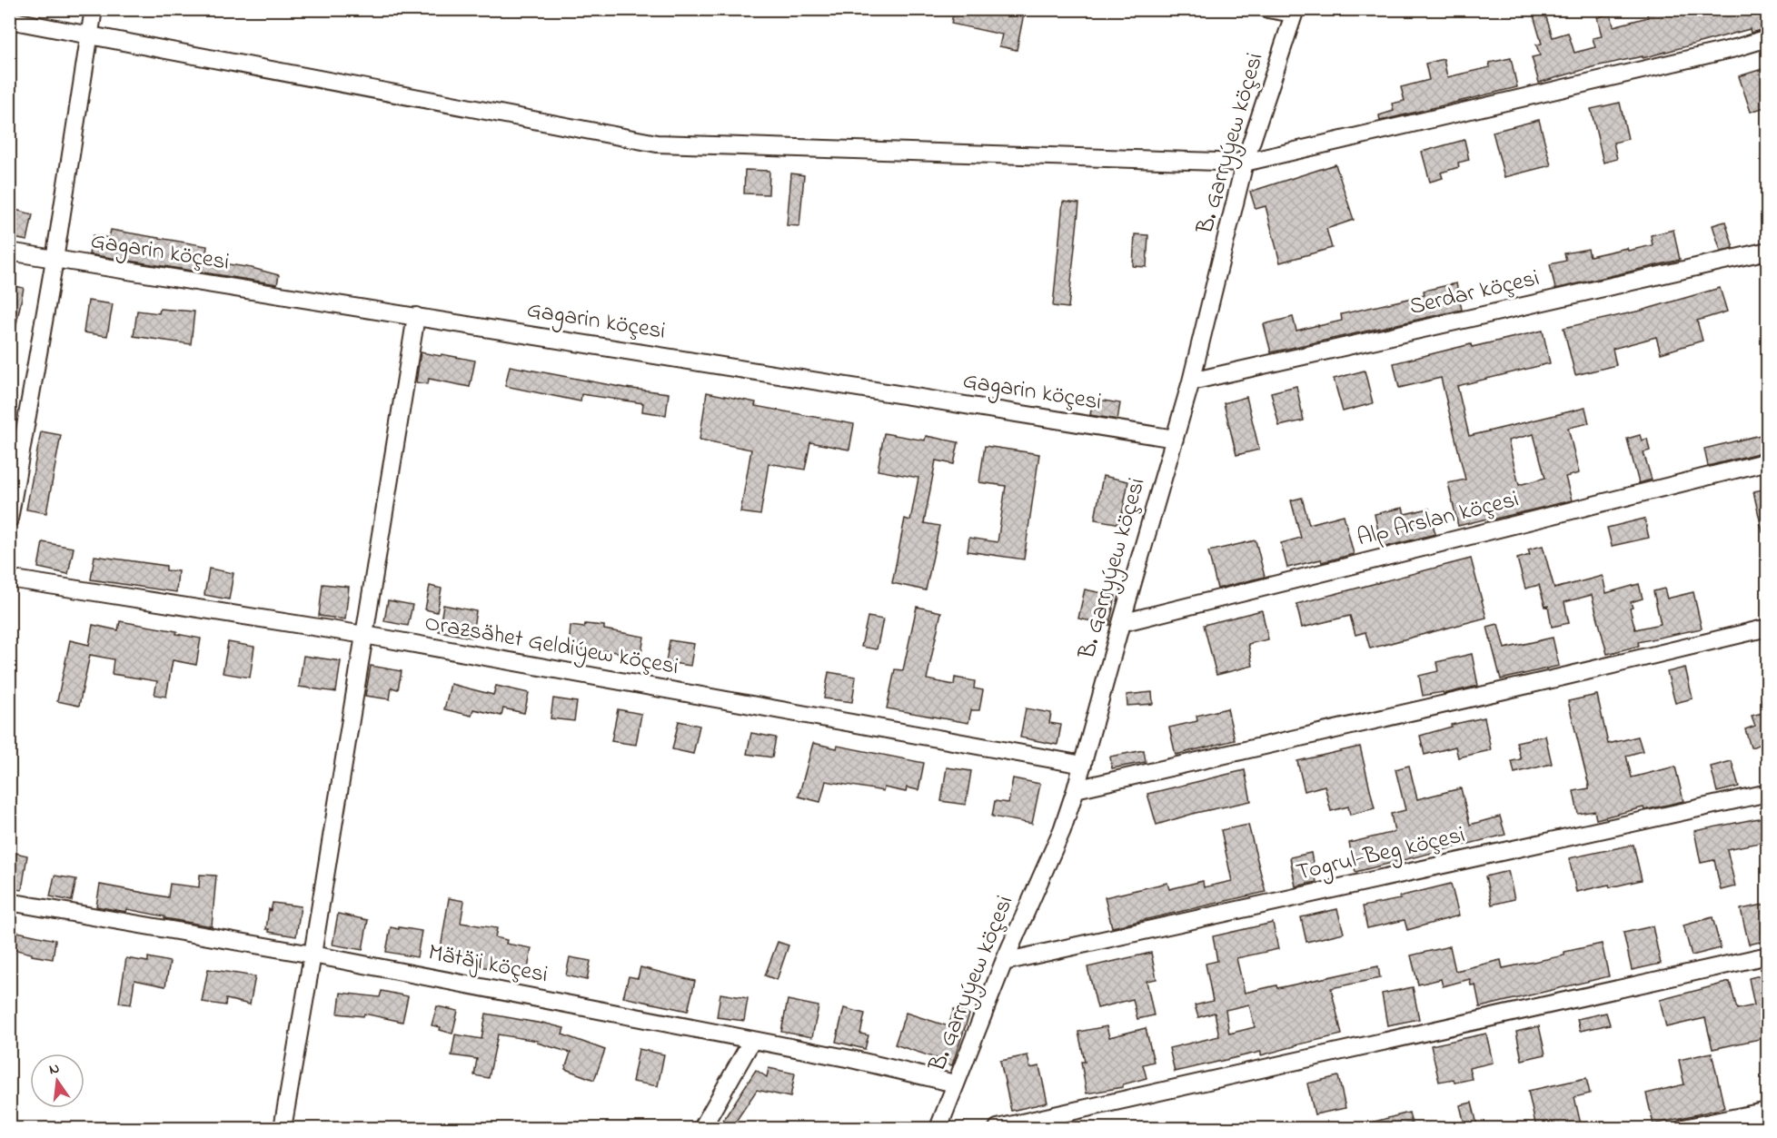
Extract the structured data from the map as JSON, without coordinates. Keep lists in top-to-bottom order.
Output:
{
  "streets": {
    "street": [
      "B. Garryýew köçesi",
      "Gagarin köçesi",
      "Serdar köçesi",
      "Alp Arslan köçesi",
      "Orazsähet Geldiýew köçesi",
      "Togrul-Beg köçesi",
      "Mätäji köçesi"
    ]
  },
  "crossings": [
    ["B. Garryýew köçesi", "Gagarin köçesi"],
    ["B. Garryýew köçesi", "Serdar köçesi"],
    ["B. Garryýew köçesi", "Alp Arslan köçesi"],
    ["B. Garryýew köçesi", "Orazsähet Geldiýew köçesi"],
    ["B. Garryýew köçesi", "Togrul-Beg köçesi"],
    ["B. Garryýew köçesi", "Mätäji köçesi"]
  ],
  "north": "top"
}
